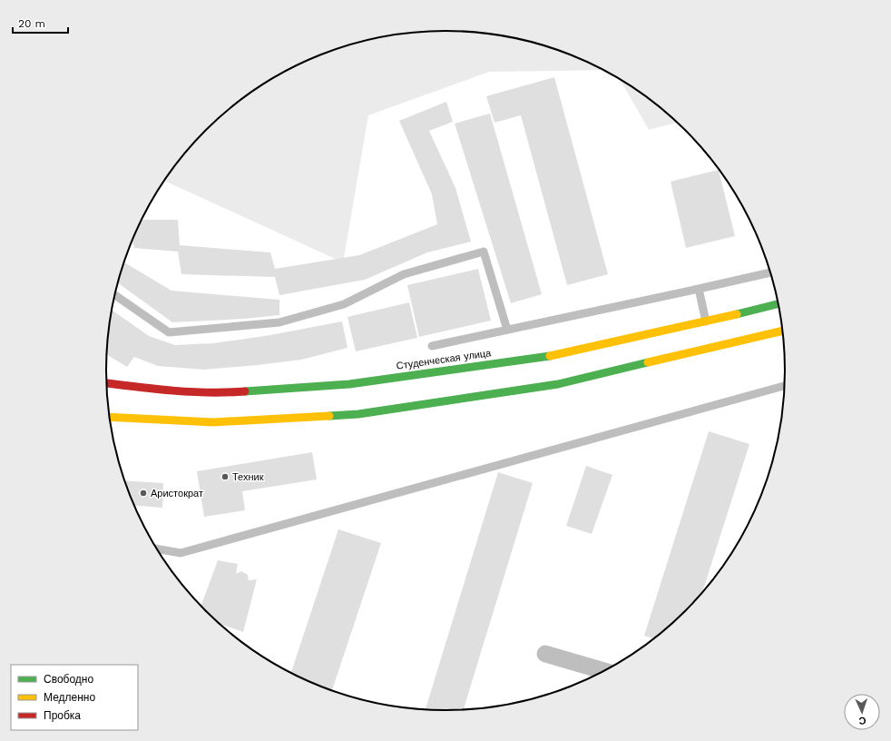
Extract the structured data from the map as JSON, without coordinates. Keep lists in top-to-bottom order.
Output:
{
  "streets": {
    "main road": ["Студенческая улица"]
  },
  "places": ["Техник", "Аристократ"],
  "legend": ["Свободно", "Медленно", "Пробка"],
  "scale_bar": "20 m",
  "north": "bottom"
}
